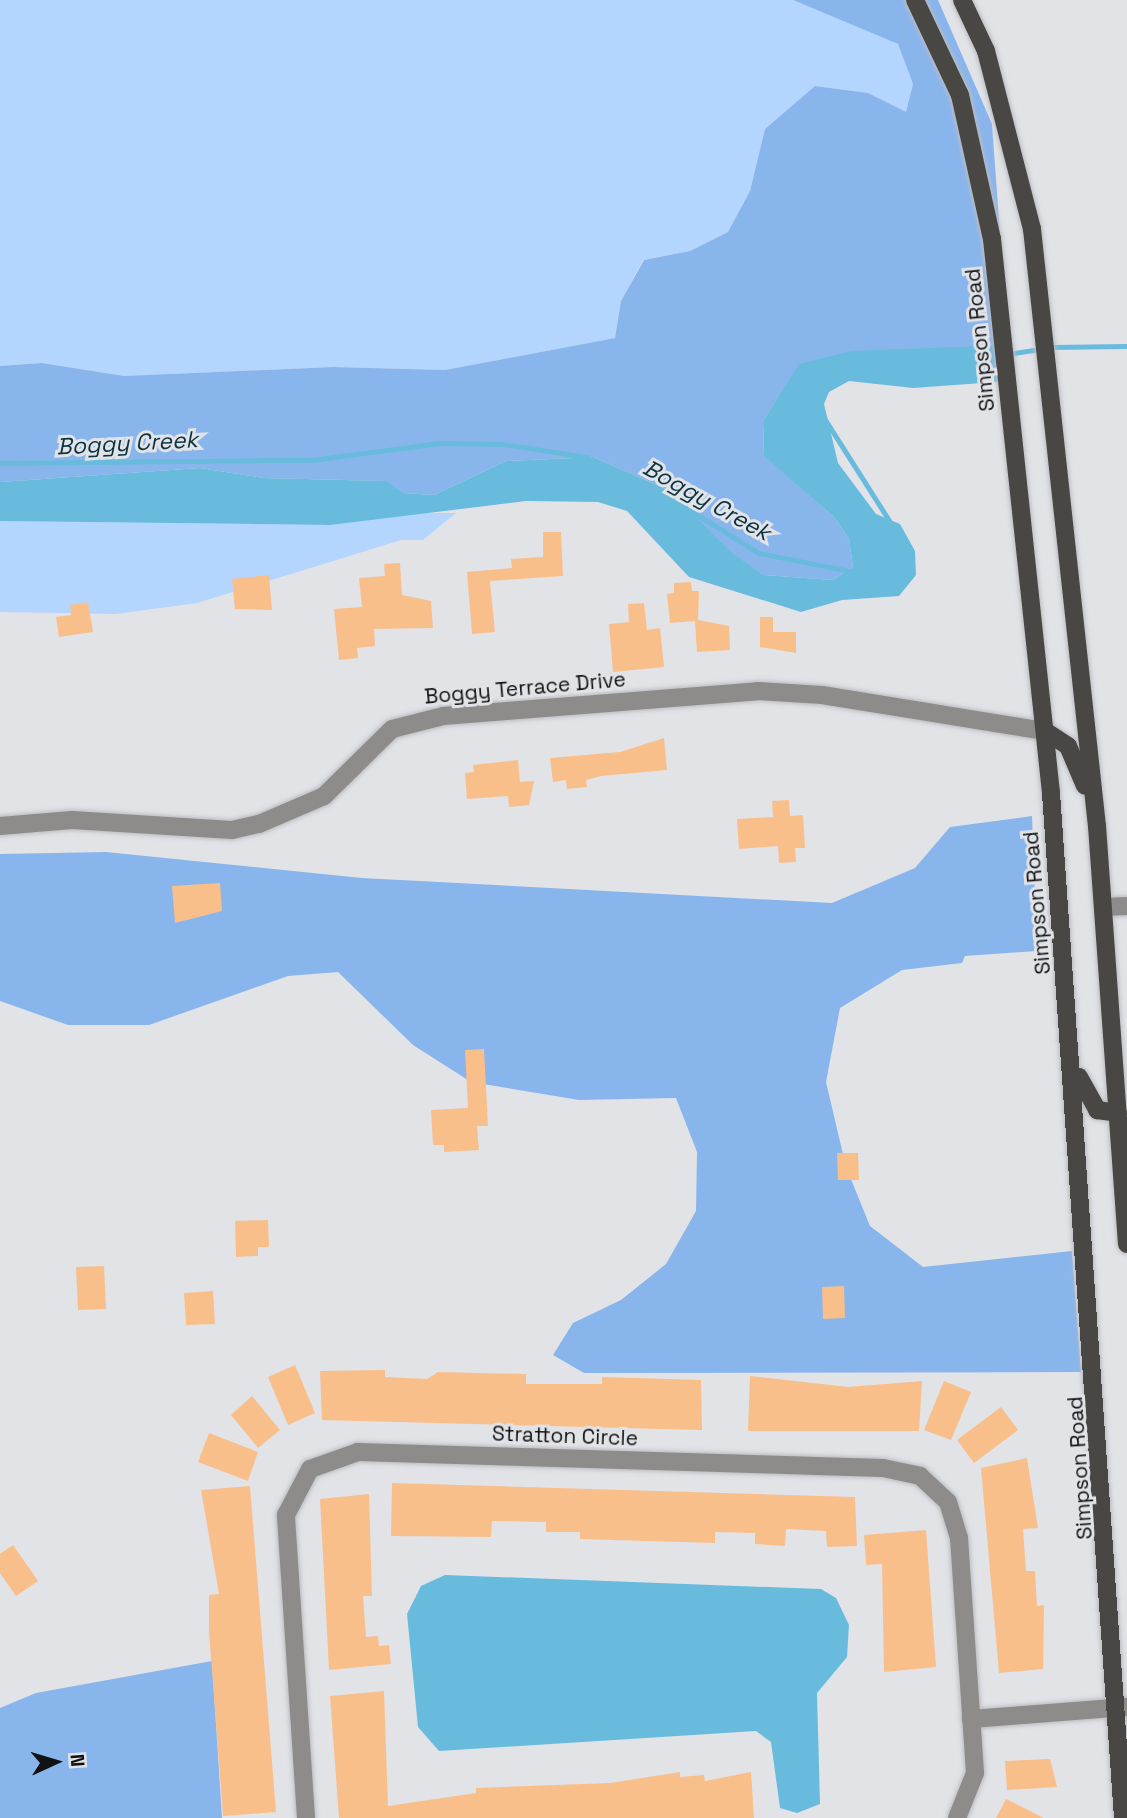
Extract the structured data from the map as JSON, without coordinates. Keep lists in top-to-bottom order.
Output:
{
  "streets": {
    "main road": ["Simpson Road"],
    "street": ["Boggy Terrace Drive", "Stratton Circle"]
  },
  "crossings": [
    ["Simpson Road", "Boggy Terrace Drive"]
  ],
  "water": ["Boggy Creek"],
  "north": "right"
}
